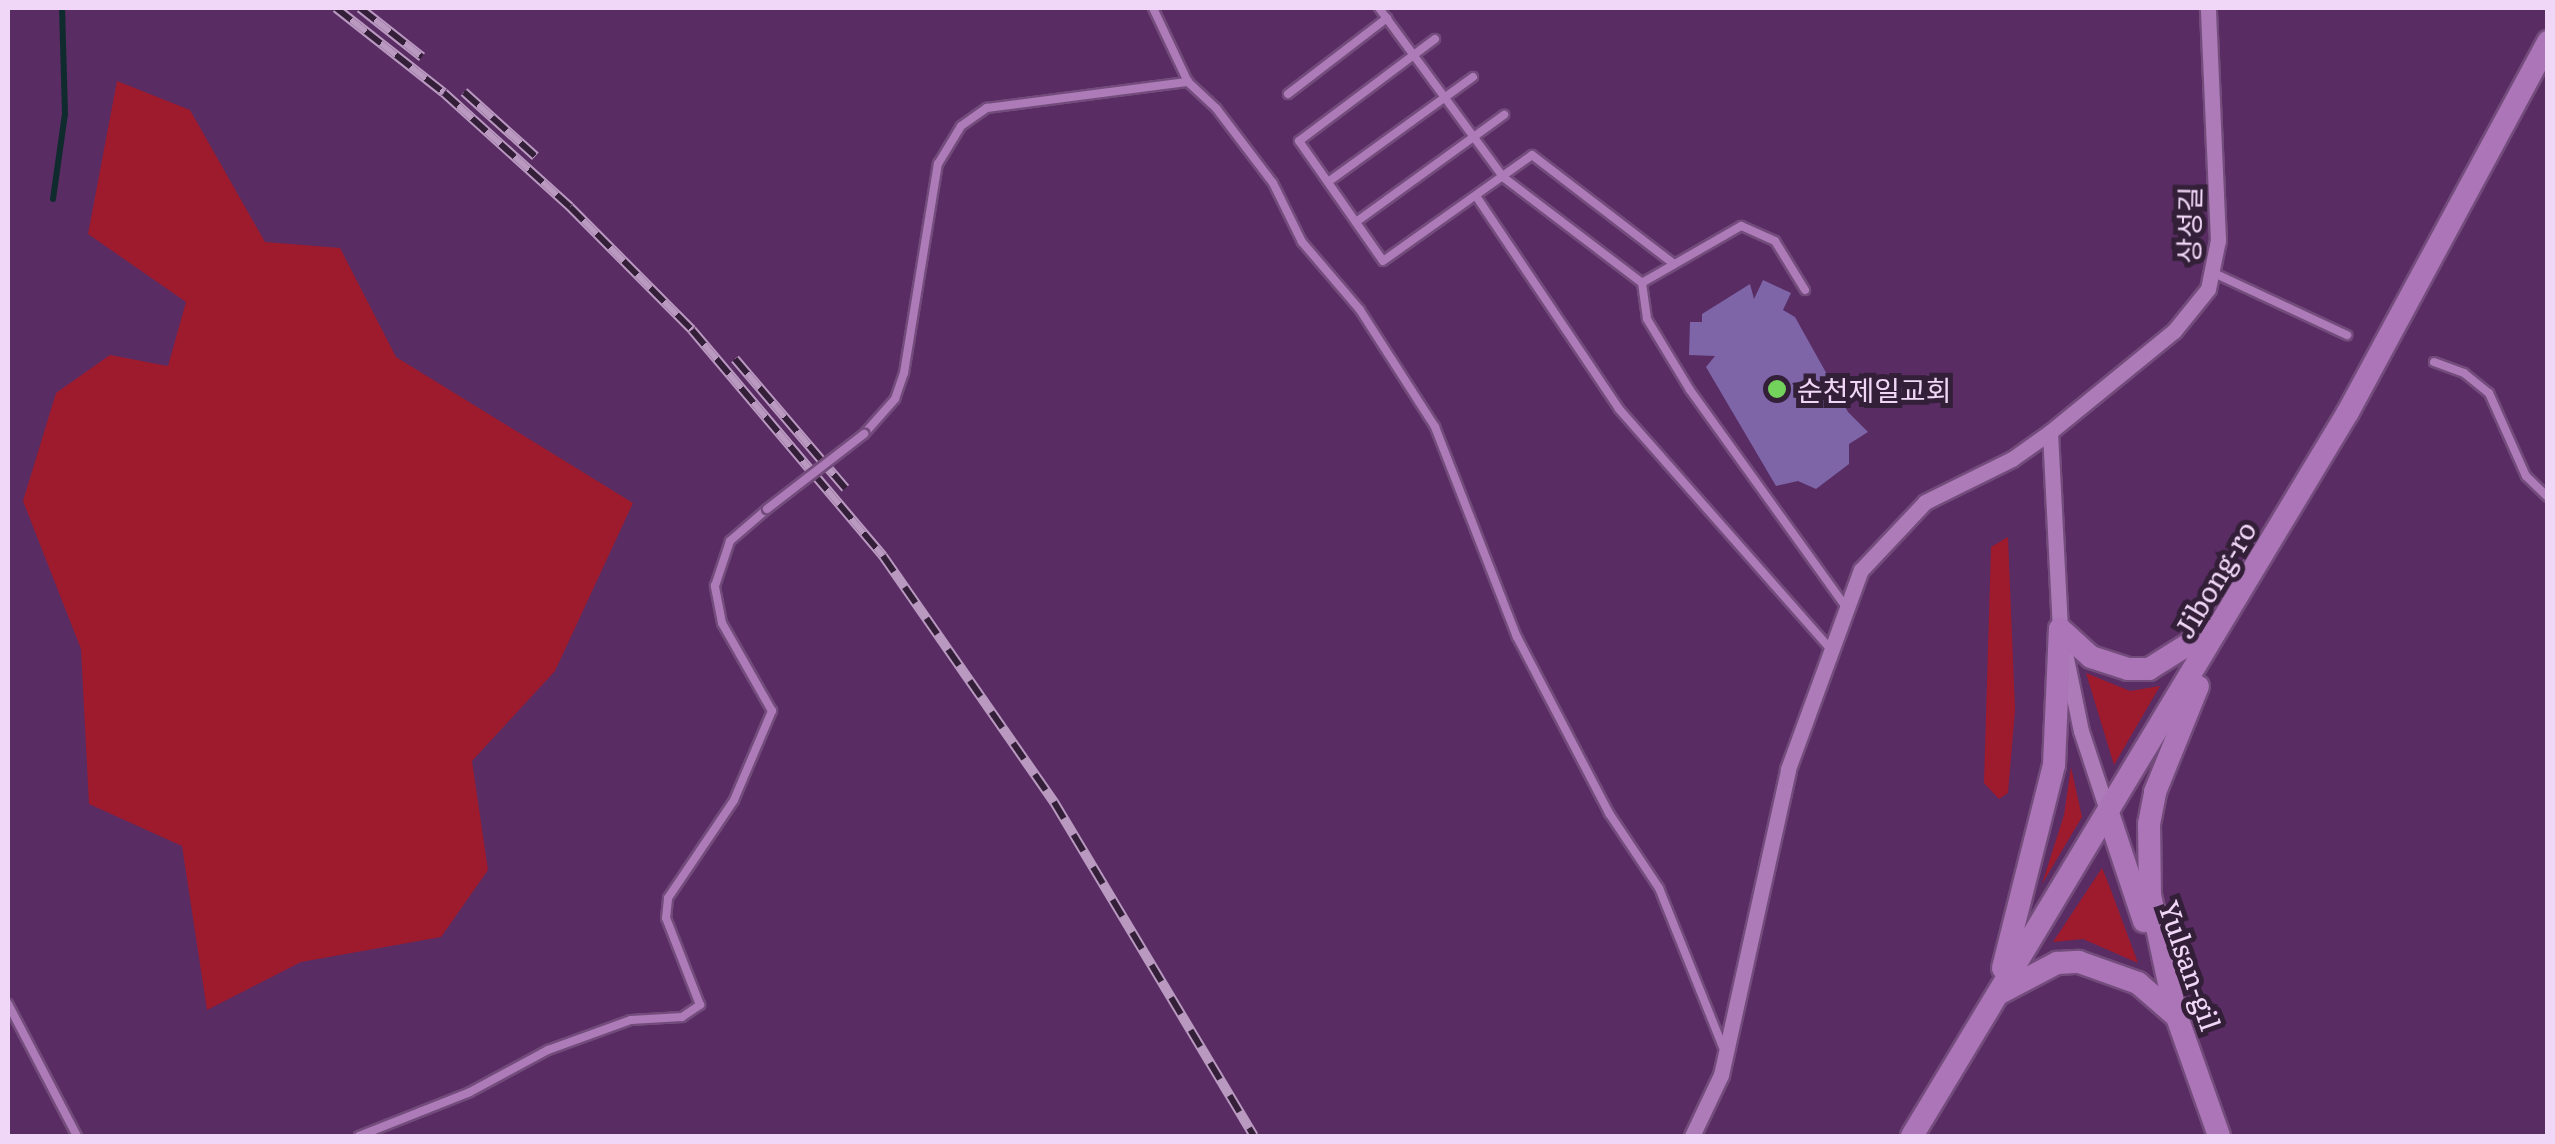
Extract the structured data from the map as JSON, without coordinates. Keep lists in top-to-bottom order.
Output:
{
  "streets": {
    "main road": ["Jibong-ro", "Yulsan-gil"],
    "street": ["상성길"]
  },
  "crossings": [
    ["Jibong-ro", "Yulsan-gil"]
  ],
  "places": ["순천제일교회"]
}
